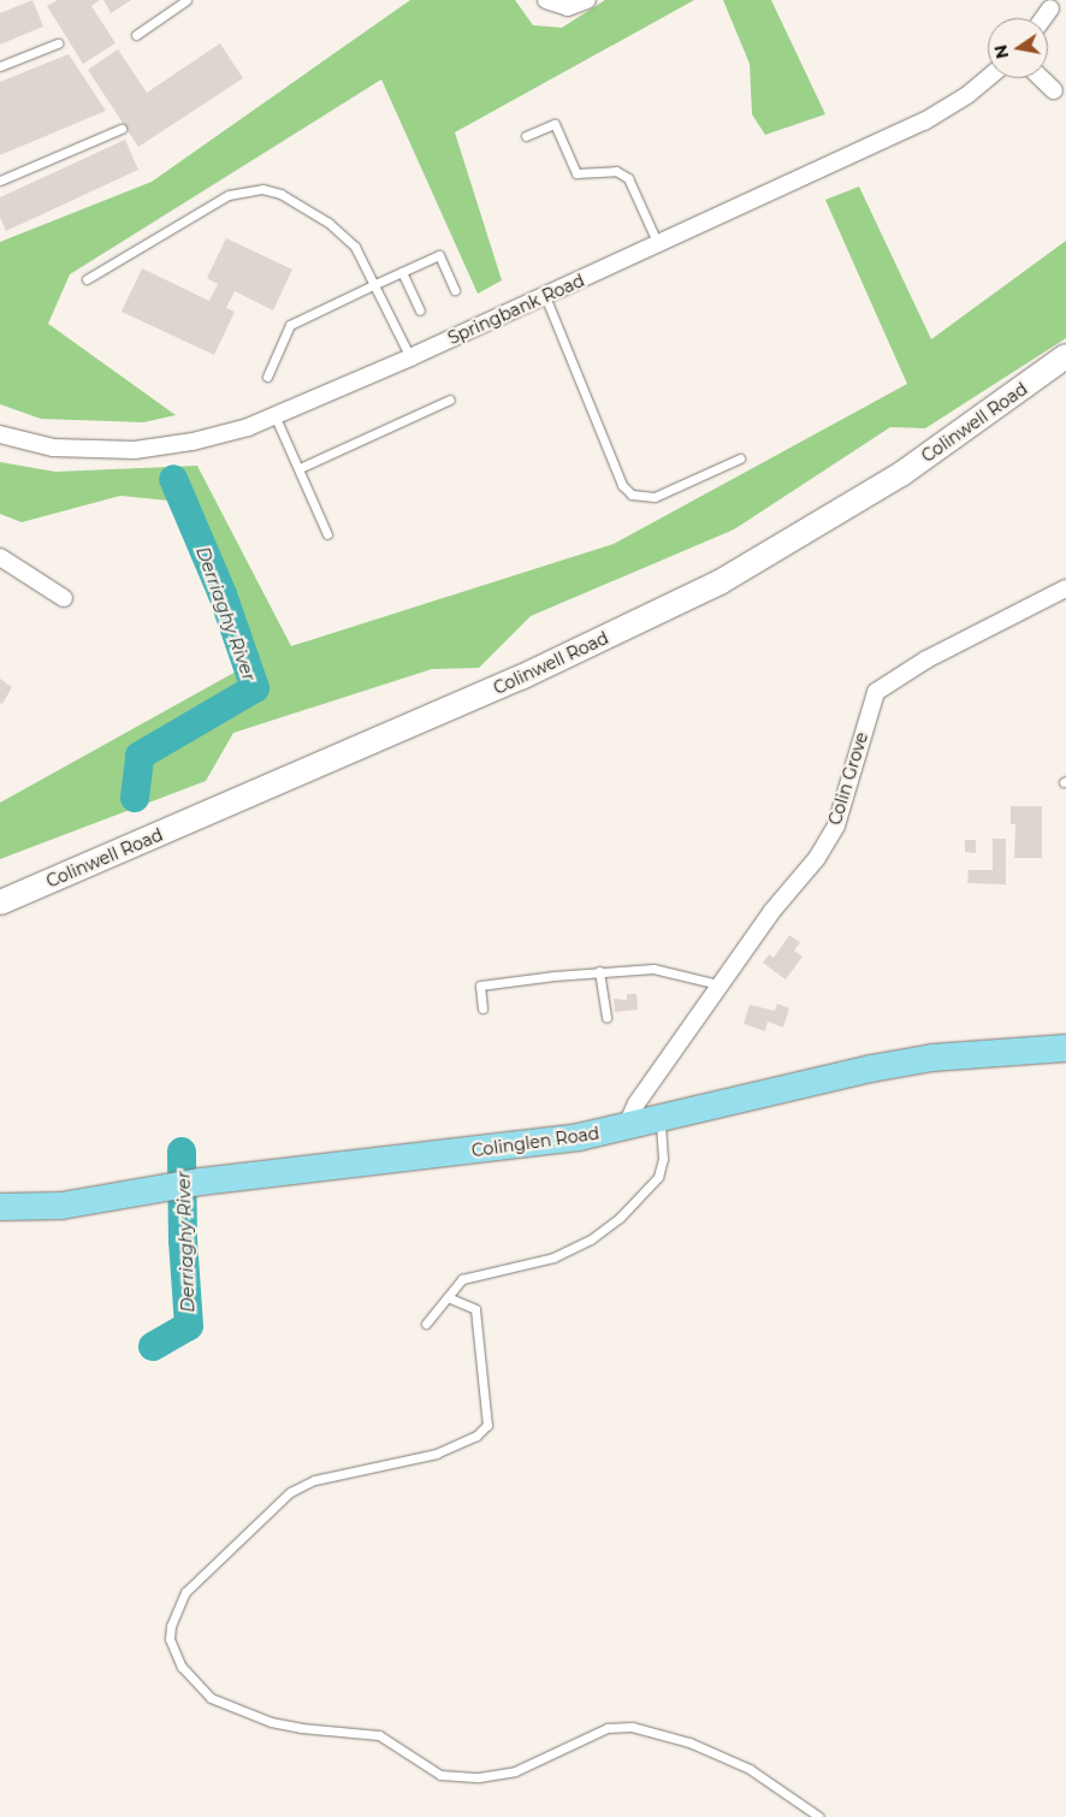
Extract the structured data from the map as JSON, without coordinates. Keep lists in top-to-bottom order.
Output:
{
  "streets": {
    "main road": ["Colinglen Road"],
    "street": ["Springbank Road", "Colinwell Road", "Colin Grove"]
  },
  "crossings": [
    ["Colin Grove", "Colinglen Road"]
  ],
  "water": ["Derriaghy River"],
  "north": "left"
}
